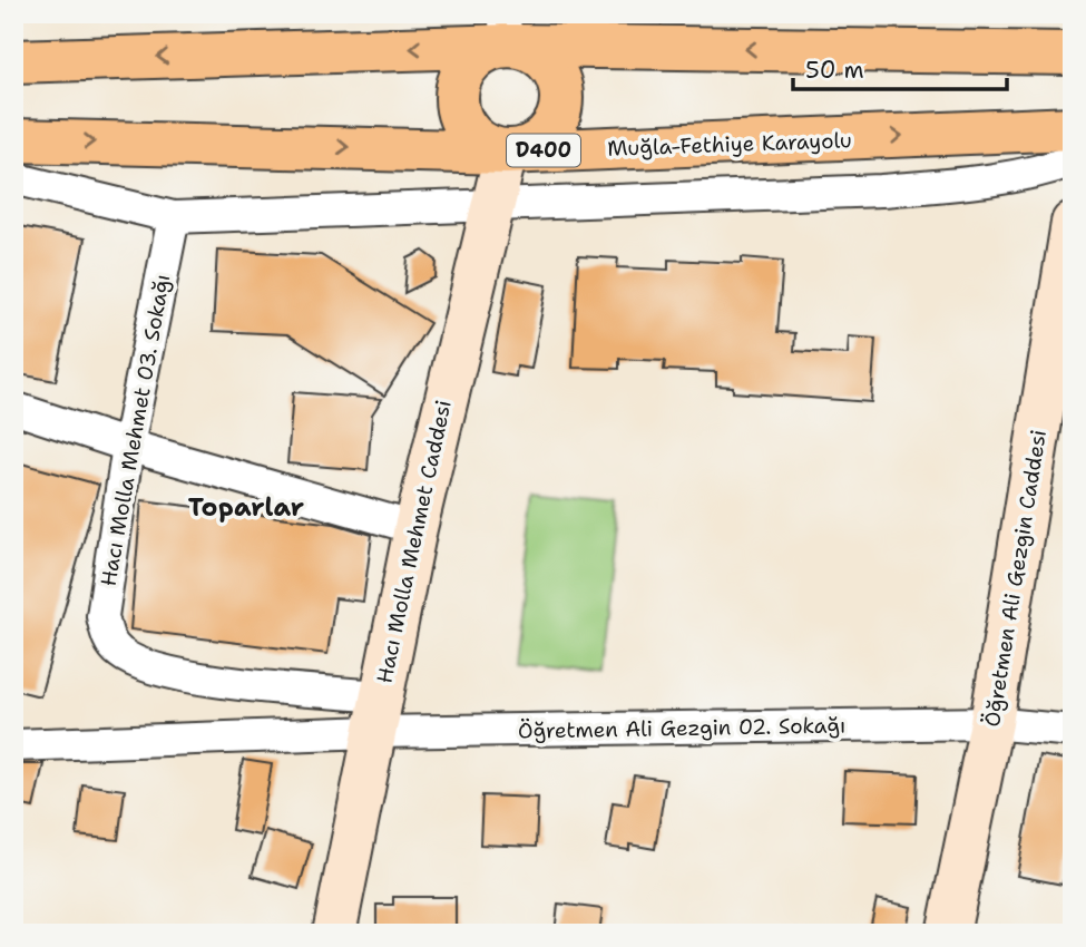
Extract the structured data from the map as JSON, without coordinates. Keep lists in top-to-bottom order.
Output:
{
  "streets": {
    "highway": ["Muğla-Fethiye Karayolu", "D400"],
    "street": [
      "Hacı Molla Mehmet 03. Sokağı",
      "Hacı Molla Mehmet Caddesi",
      "Öğretmen Ali Gezgin Caddesi",
      "Öğretmen Ali Gezgin 02. Sokağı"
    ]
  },
  "crossings": [
    ["Muğla-Fethiye Karayolu", "Hacı Molla Mehmet Caddesi"],
    ["Hacı Molla Mehmet 03. Sokağı", "Hacı Molla Mehmet Caddesi"],
    ["Hacı Molla Mehmet 03. Sokağı", "Öğretmen Ali Gezgin 02. Sokağı"],
    ["Hacı Molla Mehmet Caddesi", "Öğretmen Ali Gezgin 02. Sokağı"],
    ["Öğretmen Ali Gezgin Caddesi", "Öğretmen Ali Gezgin 02. Sokağı"]
  ],
  "districts": ["Toparlar"],
  "scale_bar": "50 m"
}
